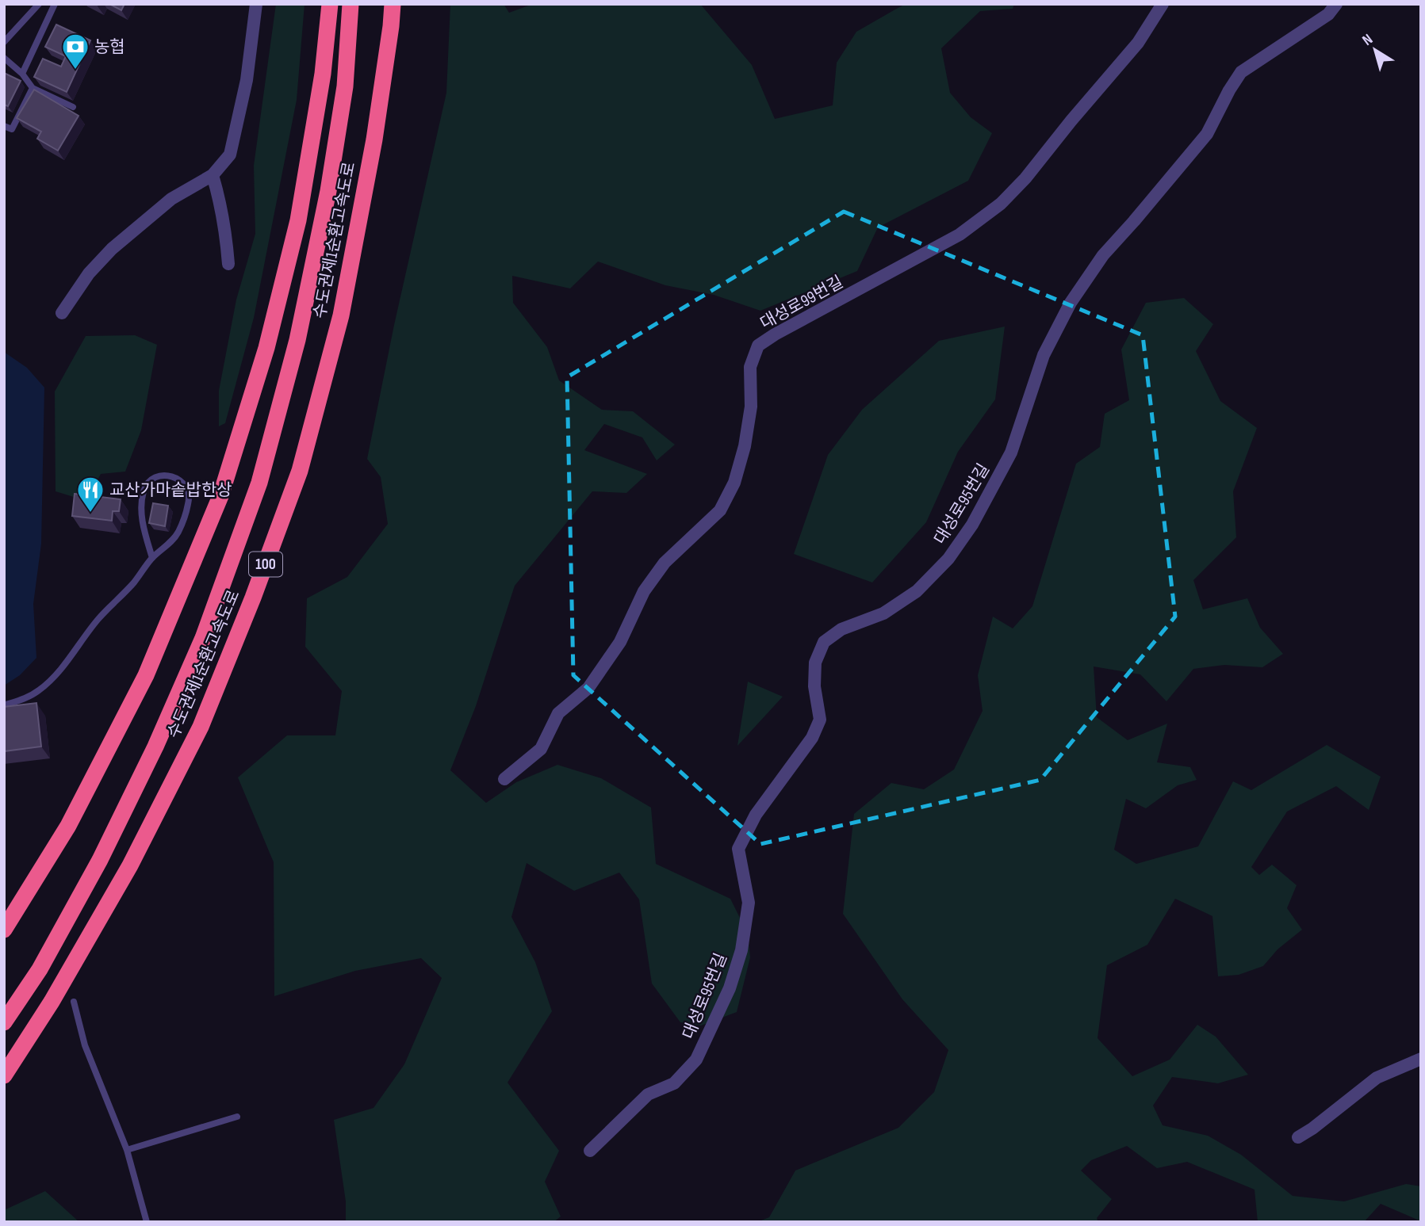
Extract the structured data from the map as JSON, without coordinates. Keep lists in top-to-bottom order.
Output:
{
  "streets": {
    "highway": ["수도권제1순환고속도로", "100"],
    "street": ["대성로99번길", "대성로95번길"]
  },
  "places": {
    "bank": ["농협"],
    "restaurant": ["교산가마솥밥한상"]
  },
  "north": "top left"
}
